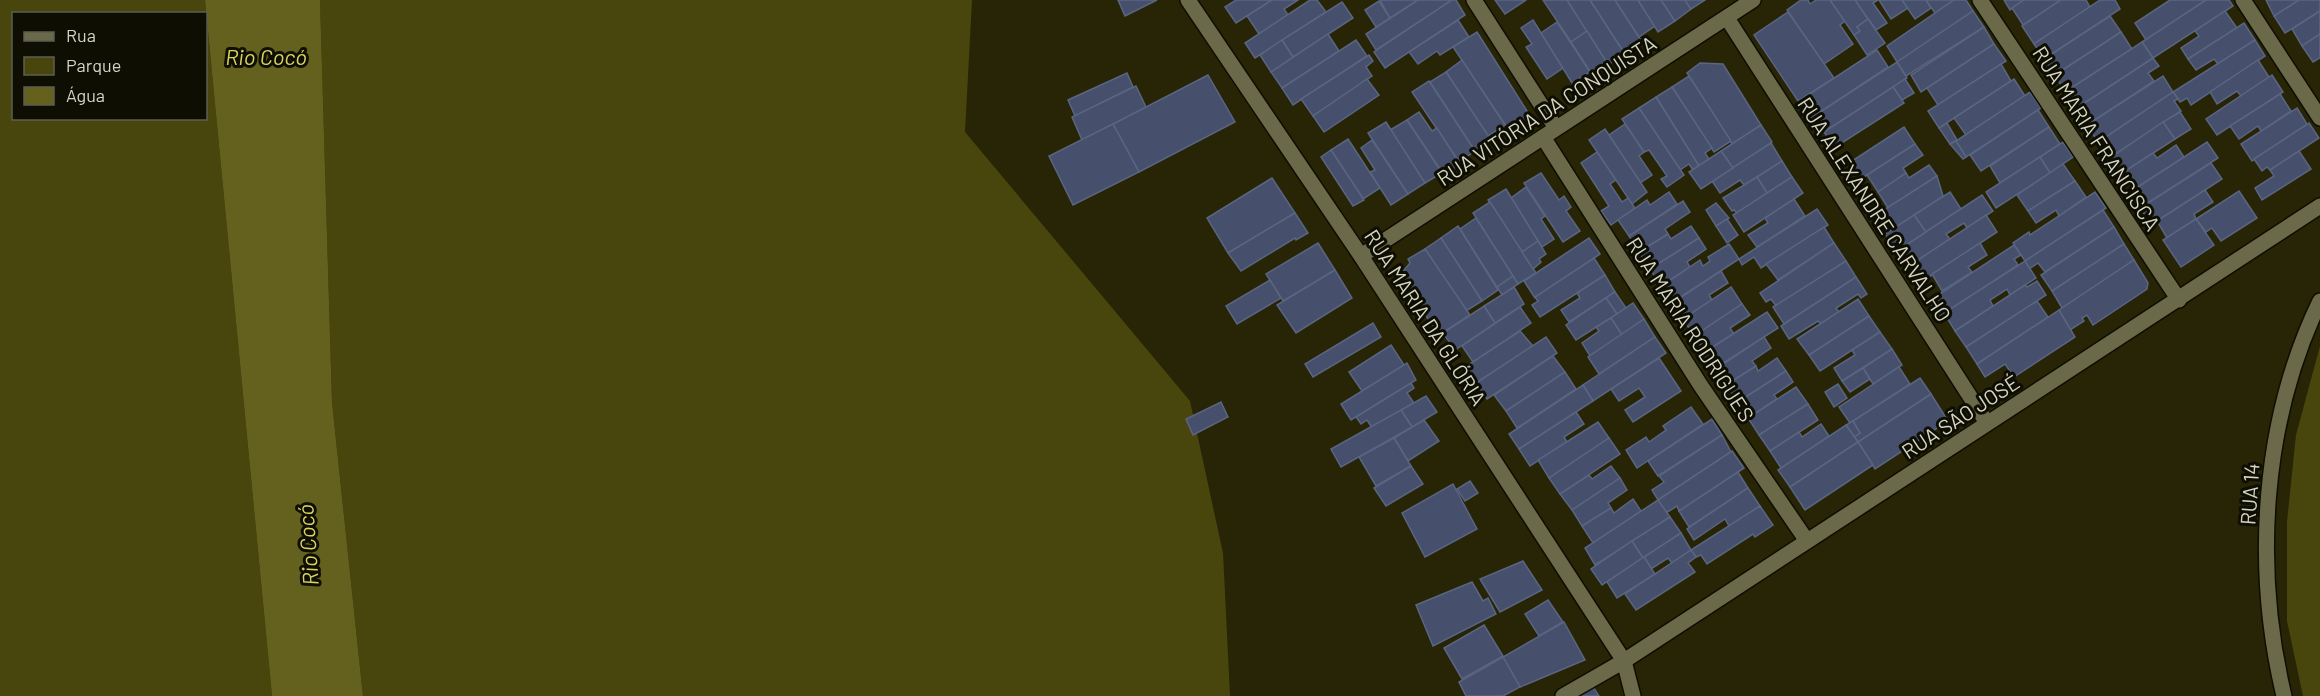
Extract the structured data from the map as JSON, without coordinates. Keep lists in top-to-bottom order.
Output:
{
  "streets": {
    "street": [
      "RUA VITÓRIA DA CONQUISTA",
      "RUA MARIA FRANCISCA",
      "RUA ALEXANDRE CARVALHO",
      "RUA MARIA DA GLÓRIA",
      "RUA MARIA RODRIGUES",
      "RUA SÃO JOSÉ",
      "RUA 14"
    ]
  },
  "crossings": [
    ["RUA VITÓRIA DA CONQUISTA", "RUA ALEXANDRE CARVALHO"],
    ["RUA VITÓRIA DA CONQUISTA", "RUA MARIA DA GLÓRIA"],
    ["RUA VITÓRIA DA CONQUISTA", "RUA MARIA RODRIGUES"],
    ["RUA MARIA FRANCISCA", "RUA SÃO JOSÉ"],
    ["RUA ALEXANDRE CARVALHO", "RUA SÃO JOSÉ"],
    ["RUA MARIA DA GLÓRIA", "RUA SÃO JOSÉ"],
    ["RUA MARIA RODRIGUES", "RUA SÃO JOSÉ"]
  ],
  "water": ["Rio Cocó"],
  "legend": ["Rua", "Parque", "Água"]
}
